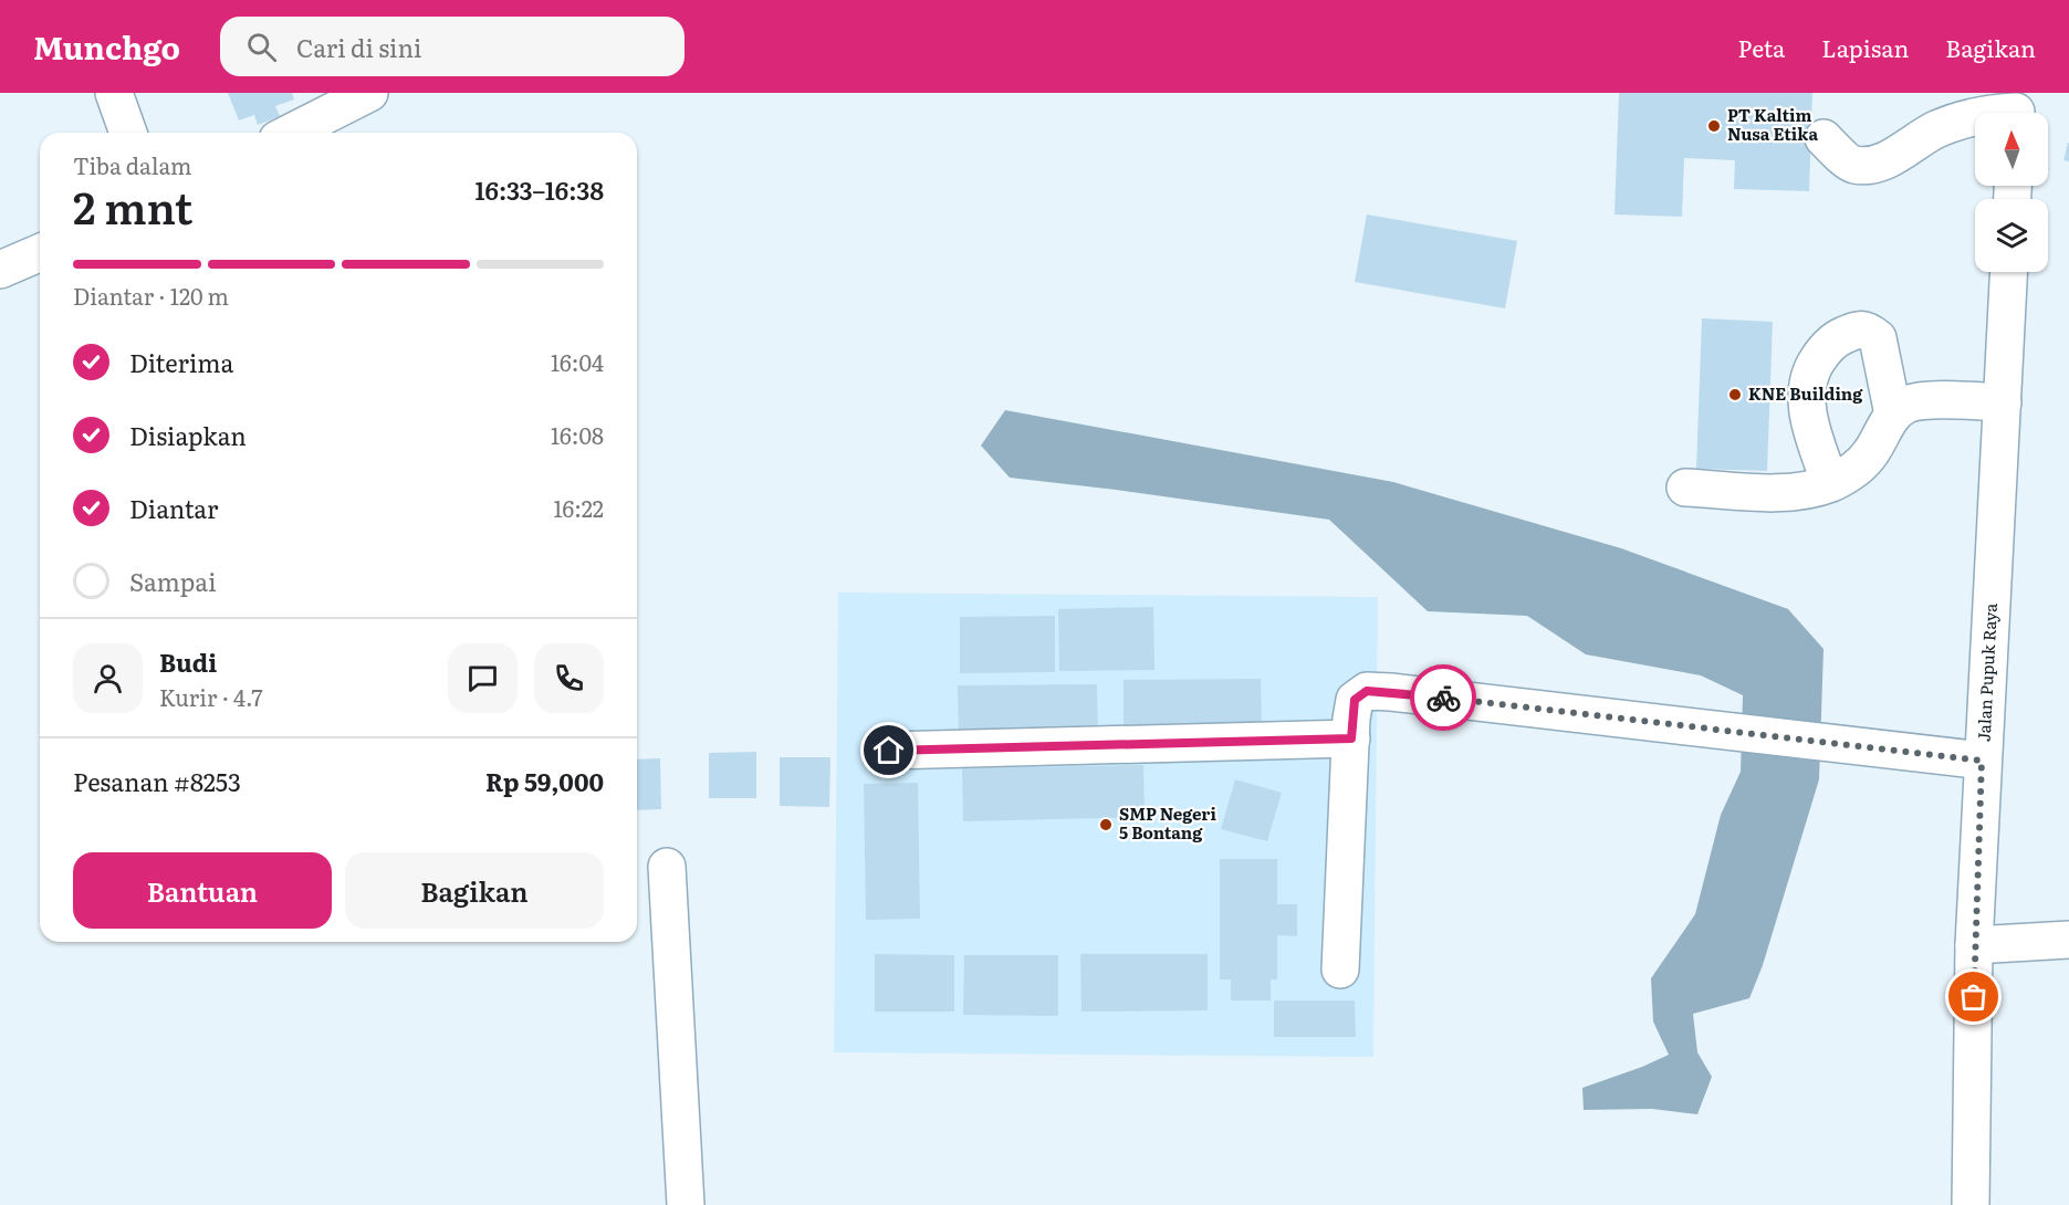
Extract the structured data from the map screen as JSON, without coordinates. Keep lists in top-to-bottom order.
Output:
{
  "streets": {
    "street": ["Jalan Pupuk Raya"]
  },
  "places": ["PT Kaltim Nusa Etika", "KNE Building", "SMP Negeri 5 Bontang"],
  "north": "top",
  "page": {
    "header": "Munchgo",
    "search": "Cari di sini",
    "nav": ["Peta", "Lapisan", "Bagikan"],
    "heading": ["2 mnt", "Tiba dalam", "16:33–16:38"],
    "panel": [
      "Budi",
      "Kurir · 4.7",
      "Pesanan #8253",
      "Rp 59,000"
    ],
    "bar": "Diantar · 120 m",
    "list": [
      ["Diterima", "16:04"],
      ["Disiapkan", "16:08"],
      ["Diantar", "16:22"],
      "Sampai"
    ],
    "buttons": ["Bantuan", "Bagikan"]
  }
}
